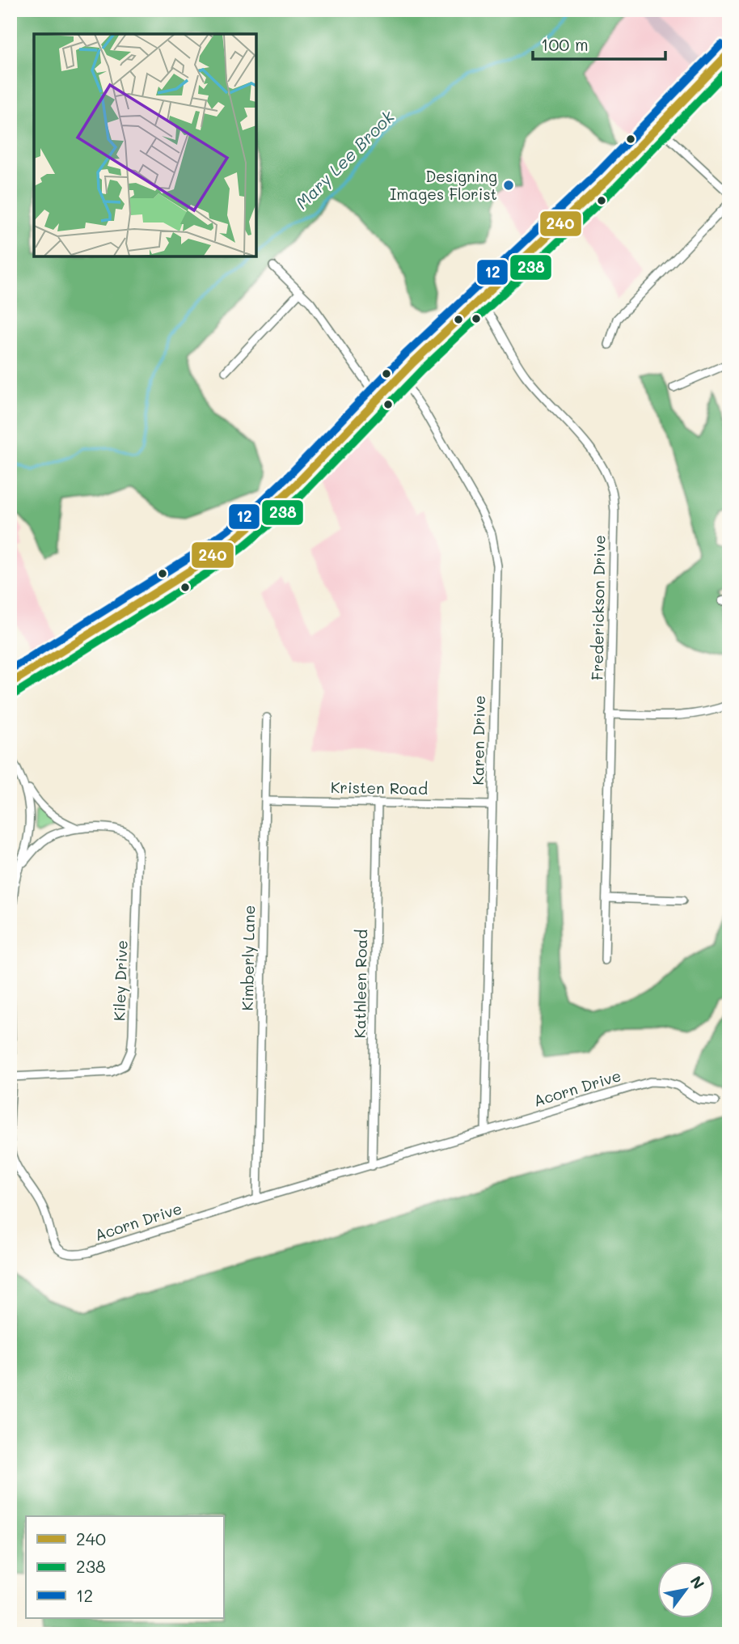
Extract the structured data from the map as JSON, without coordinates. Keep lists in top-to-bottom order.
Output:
{
  "streets": {
    "street": [
      "Frederickson Drive",
      "Karen Drive",
      "Kristen Road",
      "Kimberly Lane",
      "Kiley Drive",
      "Kathleen Road",
      "Acorn Drive"
    ]
  },
  "crossings": [
    ["Karen Drive", "Kristen Road"],
    ["Karen Drive", "Acorn Drive"],
    ["Kristen Road", "Kimberly Lane"],
    ["Kristen Road", "Kathleen Road"],
    ["Kimberly Lane", "Acorn Drive"],
    ["Kiley Drive", "Acorn Drive"],
    ["Kathleen Road", "Acorn Drive"]
  ],
  "water": ["Mary Lee Brook"],
  "places": ["Designing Images Florist"],
  "lines": ["transit line 12", "transit line 240", "transit line 238"],
  "legend": ["240", "238", "12"],
  "scale_bar": "100 m",
  "north": "top right"
}
